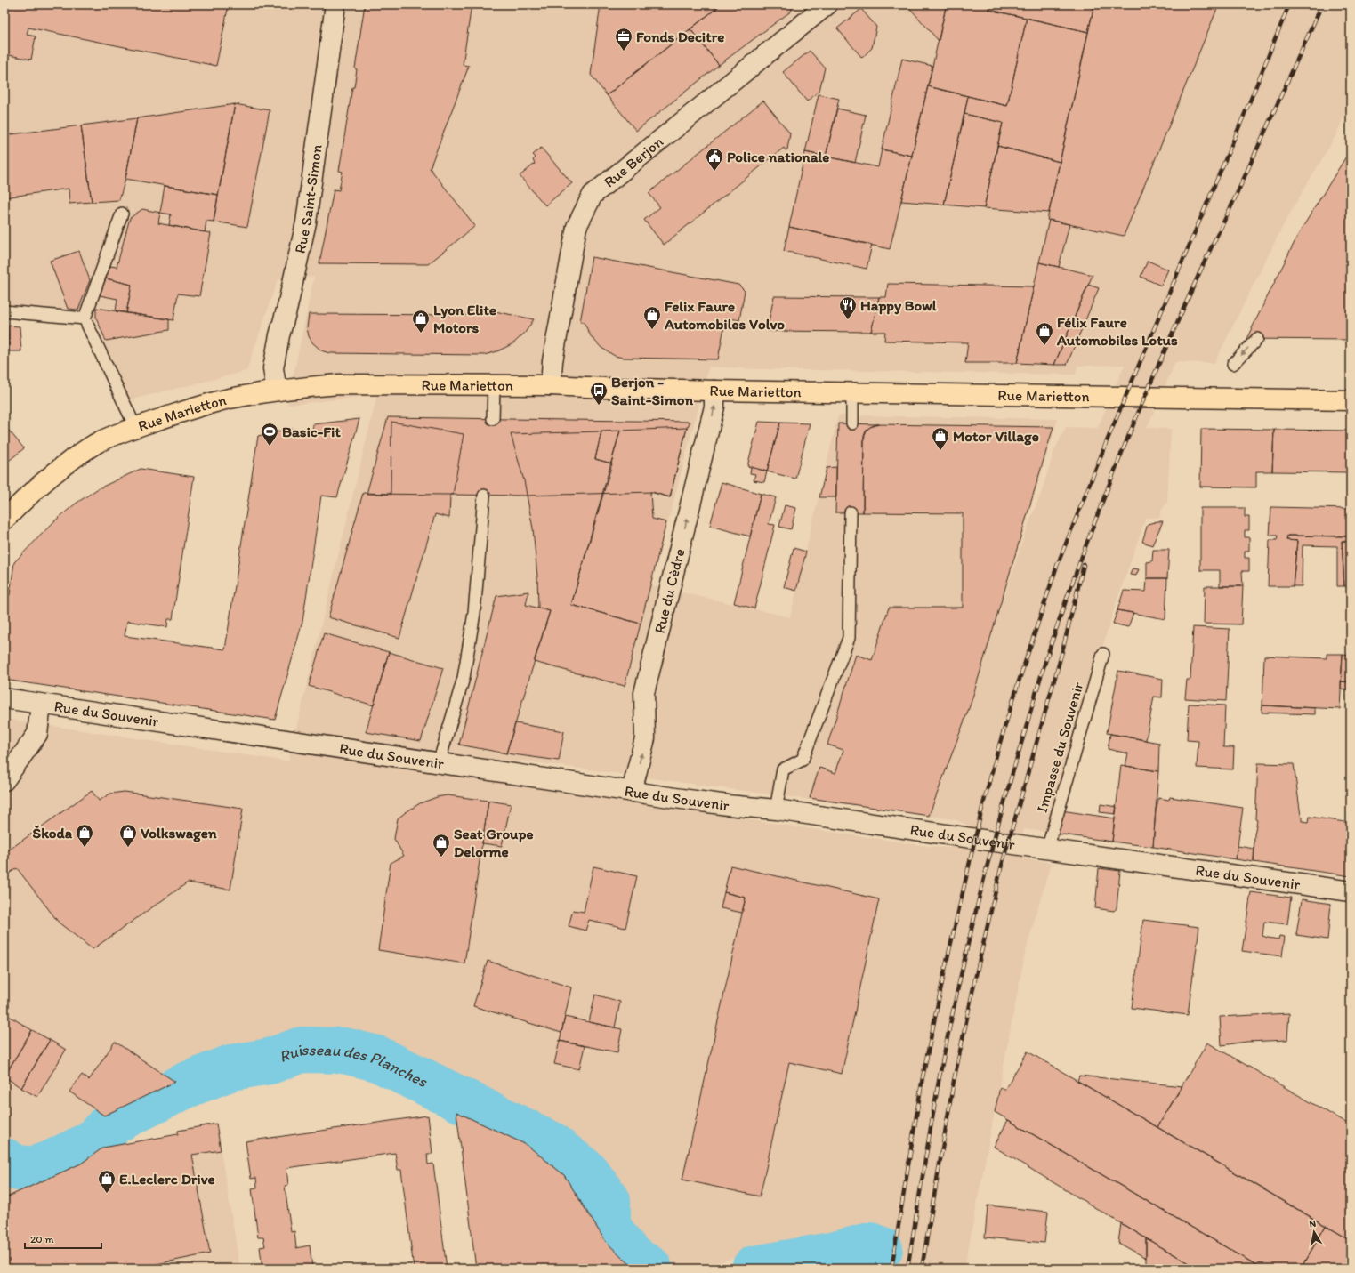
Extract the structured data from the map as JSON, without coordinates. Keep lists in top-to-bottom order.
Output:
{
  "streets": {
    "main road": ["Rue Marietton"],
    "street": [
      "Rue Berjon",
      "Rue Saint-Simon",
      "Rue du Cèdre",
      "Rue du Souvenir"
    ],
    "lane": ["Impasse du Souvenir"]
  },
  "crossings": [
    ["Rue Berjon", "Rue Marietton"],
    ["Rue Saint-Simon", "Rue Marietton"],
    ["Rue Marietton", "Rue du Cèdre"],
    ["Rue du Cèdre", "Rue du Souvenir"],
    ["Rue du Souvenir", "Impasse du Souvenir"]
  ],
  "one_way": ["Rue du Cèdre"],
  "water": ["Ruisseau des Planches"],
  "places": {
    "office": ["Fonds Decitre"],
    "public building": ["Police nationale"],
    "restaurant": ["Happy Bowl"],
    "shop": [
      "Felix Faure Automobiles Volvo",
      "Lyon Elite Motors",
      "Félix Faure Automobiles Lotus",
      "Motor Village",
      "Škoda",
      "Volkswagen",
      "Seat Groupe Delorme",
      "E.Leclerc Drive"
    ],
    "bus stop": ["Berjon - Saint-Simon"],
    "sports": ["Basic-Fit"]
  },
  "scale_bar": "20 m",
  "north": "top"
}
